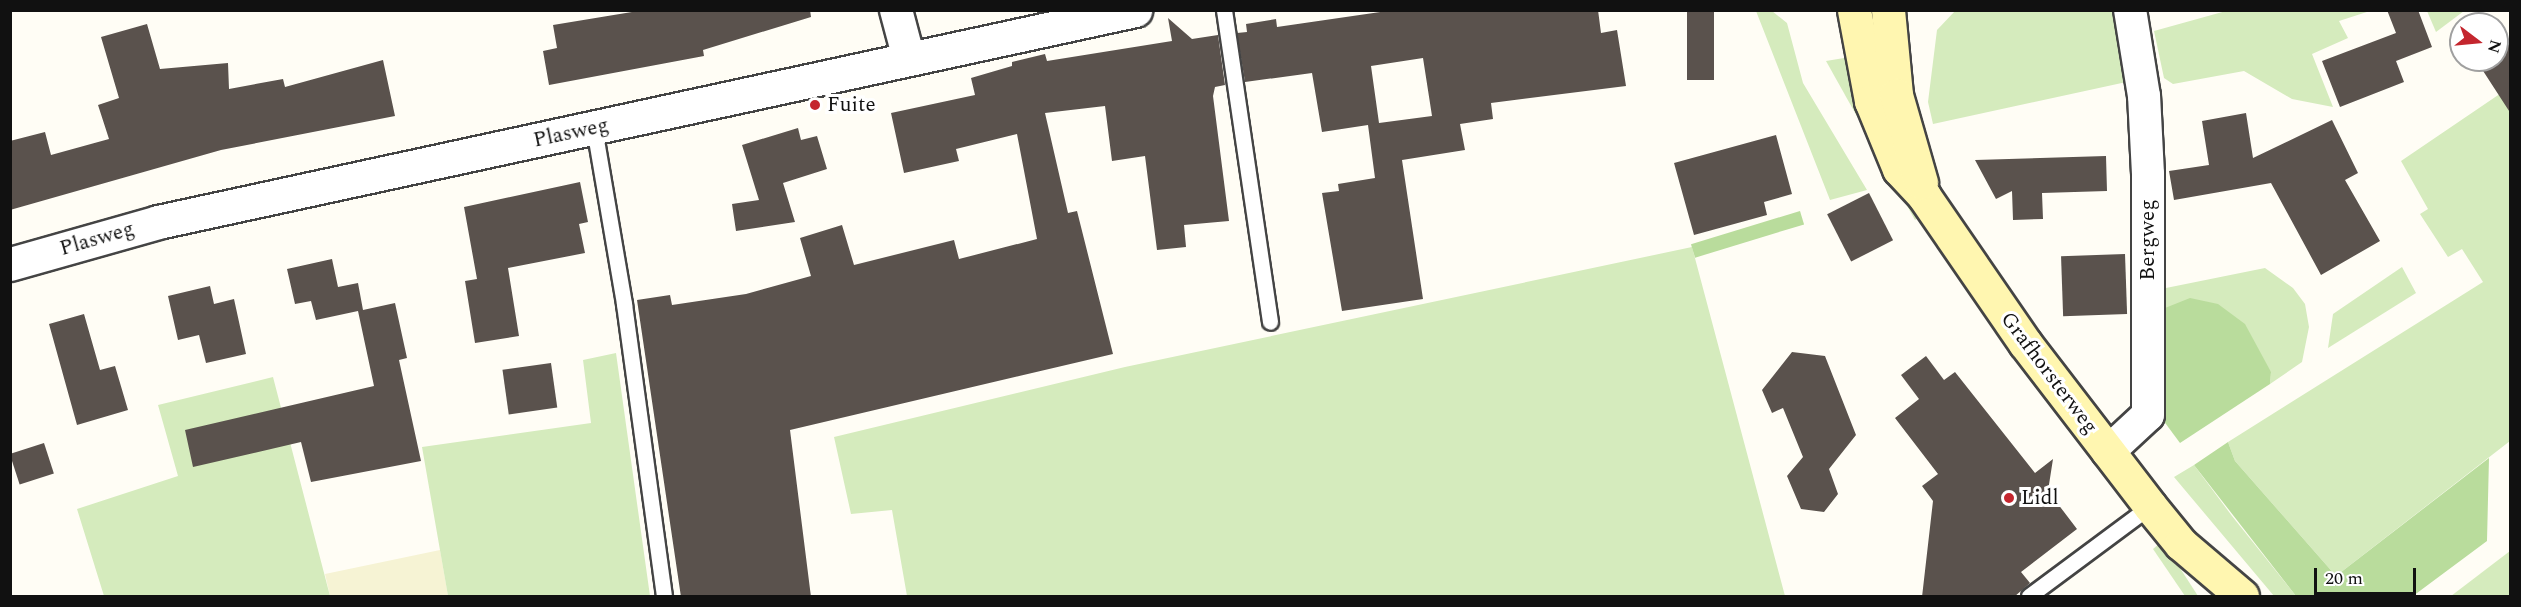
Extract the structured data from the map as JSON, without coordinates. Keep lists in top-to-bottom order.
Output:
{
  "streets": {
    "main road": ["Grafhorsterweg"],
    "street": ["Plasweg", "Bergweg"]
  },
  "crossings": [
    ["Bergweg", "Grafhorsterweg"]
  ],
  "places": ["Fuite", "Lidl"],
  "scale_bar": "20 m",
  "north": "right"
}
